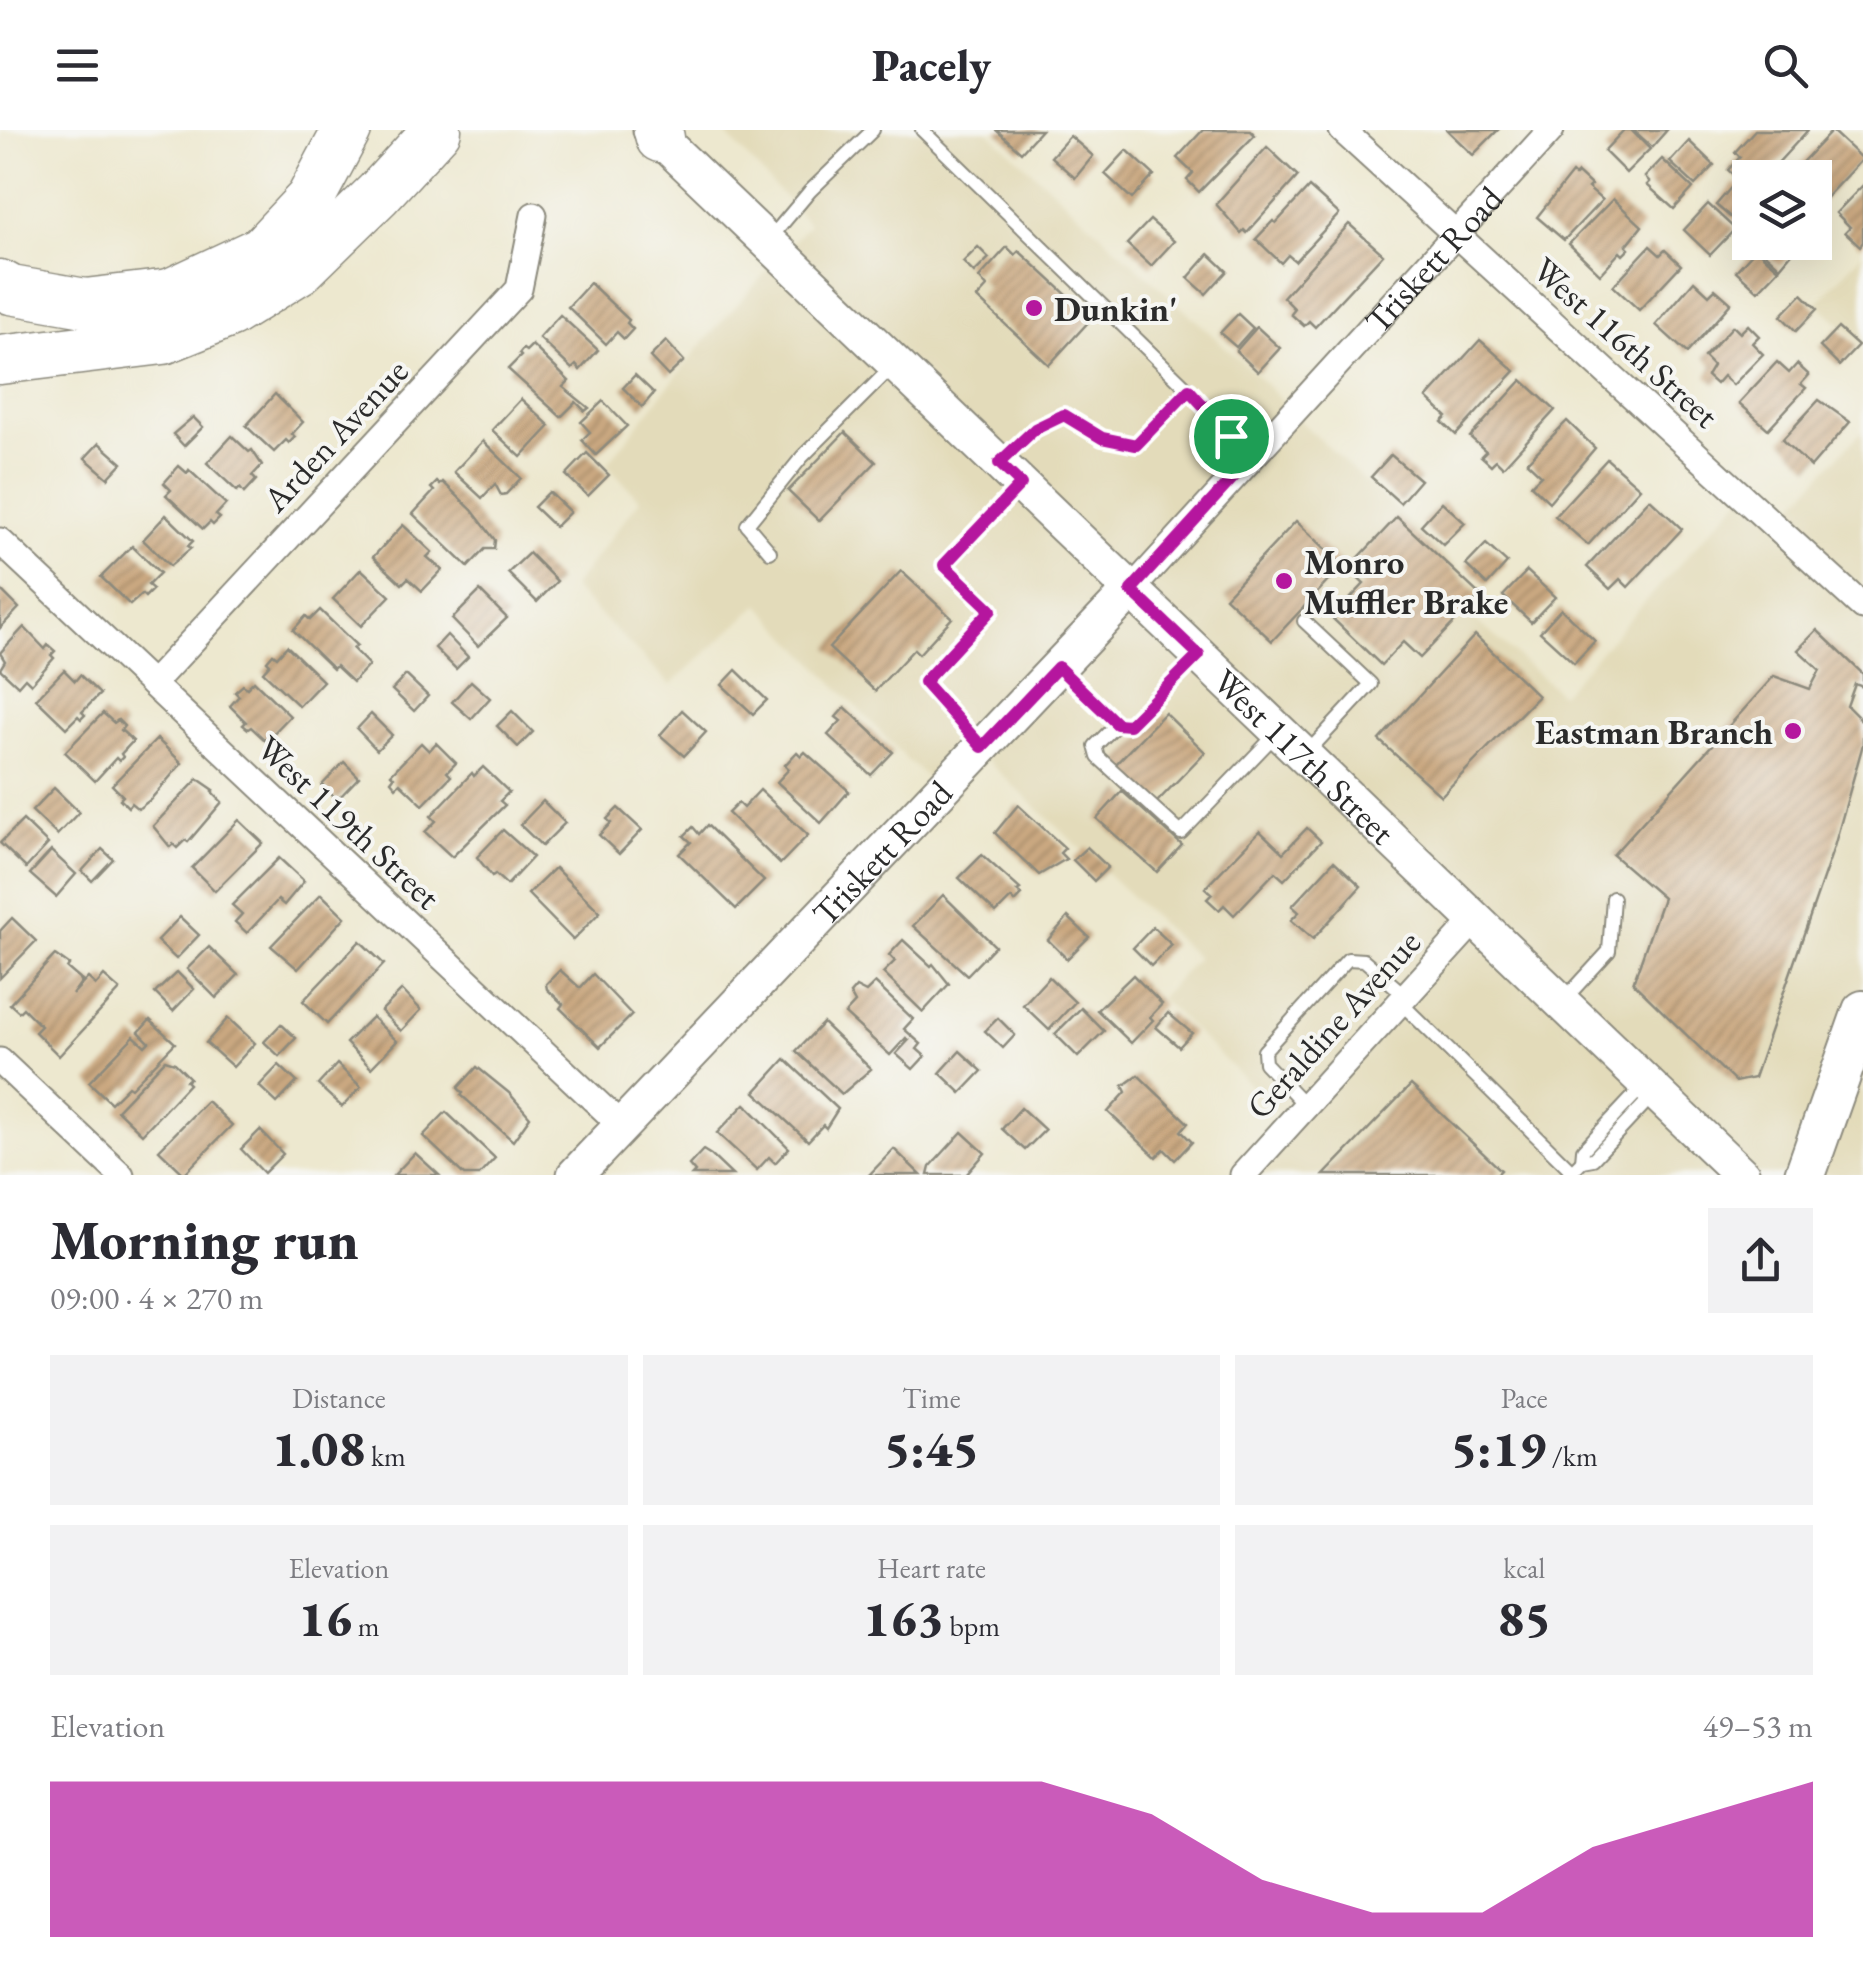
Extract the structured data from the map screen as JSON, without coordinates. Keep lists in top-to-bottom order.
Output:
{
  "streets": {
    "main road": ["Triskett Road", "West 117th Street"],
    "street": [
      "West 116th Street",
      "Arden Avenue",
      "West 119th Street",
      "Geraldine Avenue"
    ]
  },
  "crossings": [
    ["Triskett Road", "West 116th Street"],
    ["Triskett Road", "West 117th Street"],
    ["Triskett Road", "West 119th Street"],
    ["Arden Avenue", "West 119th Street"],
    ["West 117th Street", "Geraldine Avenue"]
  ],
  "places": ["Dunkin'", "Monro Muffler Brake", "Eastman Branch"],
  "page": {
    "header": "Pacely",
    "heading": ["Morning run", "09:00 · 4 × 270 m"],
    "stats": [
      ["Distance", "1.08 km"],
      ["Time", "5:45"],
      ["Pace", "5:19 /km"],
      ["Elevation", "16 m"],
      ["Heart rate", "163 bpm"],
      ["kcal", "85"]
    ],
    "chart": ["Elevation", "49–53 m"]
  }
}
